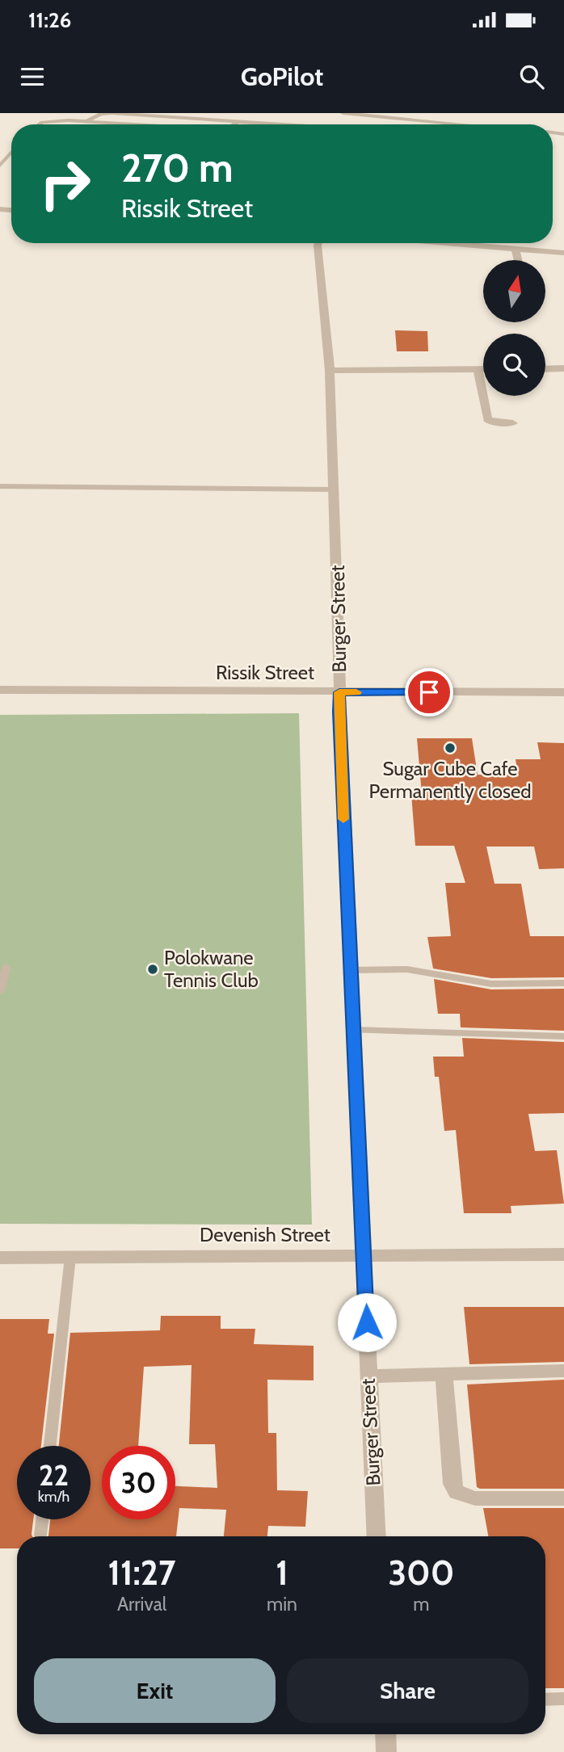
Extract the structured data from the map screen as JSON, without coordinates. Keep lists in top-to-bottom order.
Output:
{
  "streets": {
    "street": ["Burger Street", "Rissik Street", "Devenish Street"]
  },
  "crossings": [
    ["Burger Street", "Rissik Street"],
    ["Burger Street", "Devenish Street"]
  ],
  "places": ["Sugar Cube Cafe Permanently closed", "Polokwane Tennis Club"],
  "north": "top",
  "page": {
    "status": "11:26",
    "header": "GoPilot",
    "turn": ["270 m", "Rissik Street"],
    "speed": "22 km/h",
    "limit": "30",
    "eta": [
      "11:27",
      "Arrival",
      "1",
      "min",
      "300",
      "m"
    ],
    "buttons": ["Exit", "Share"]
  }
}
